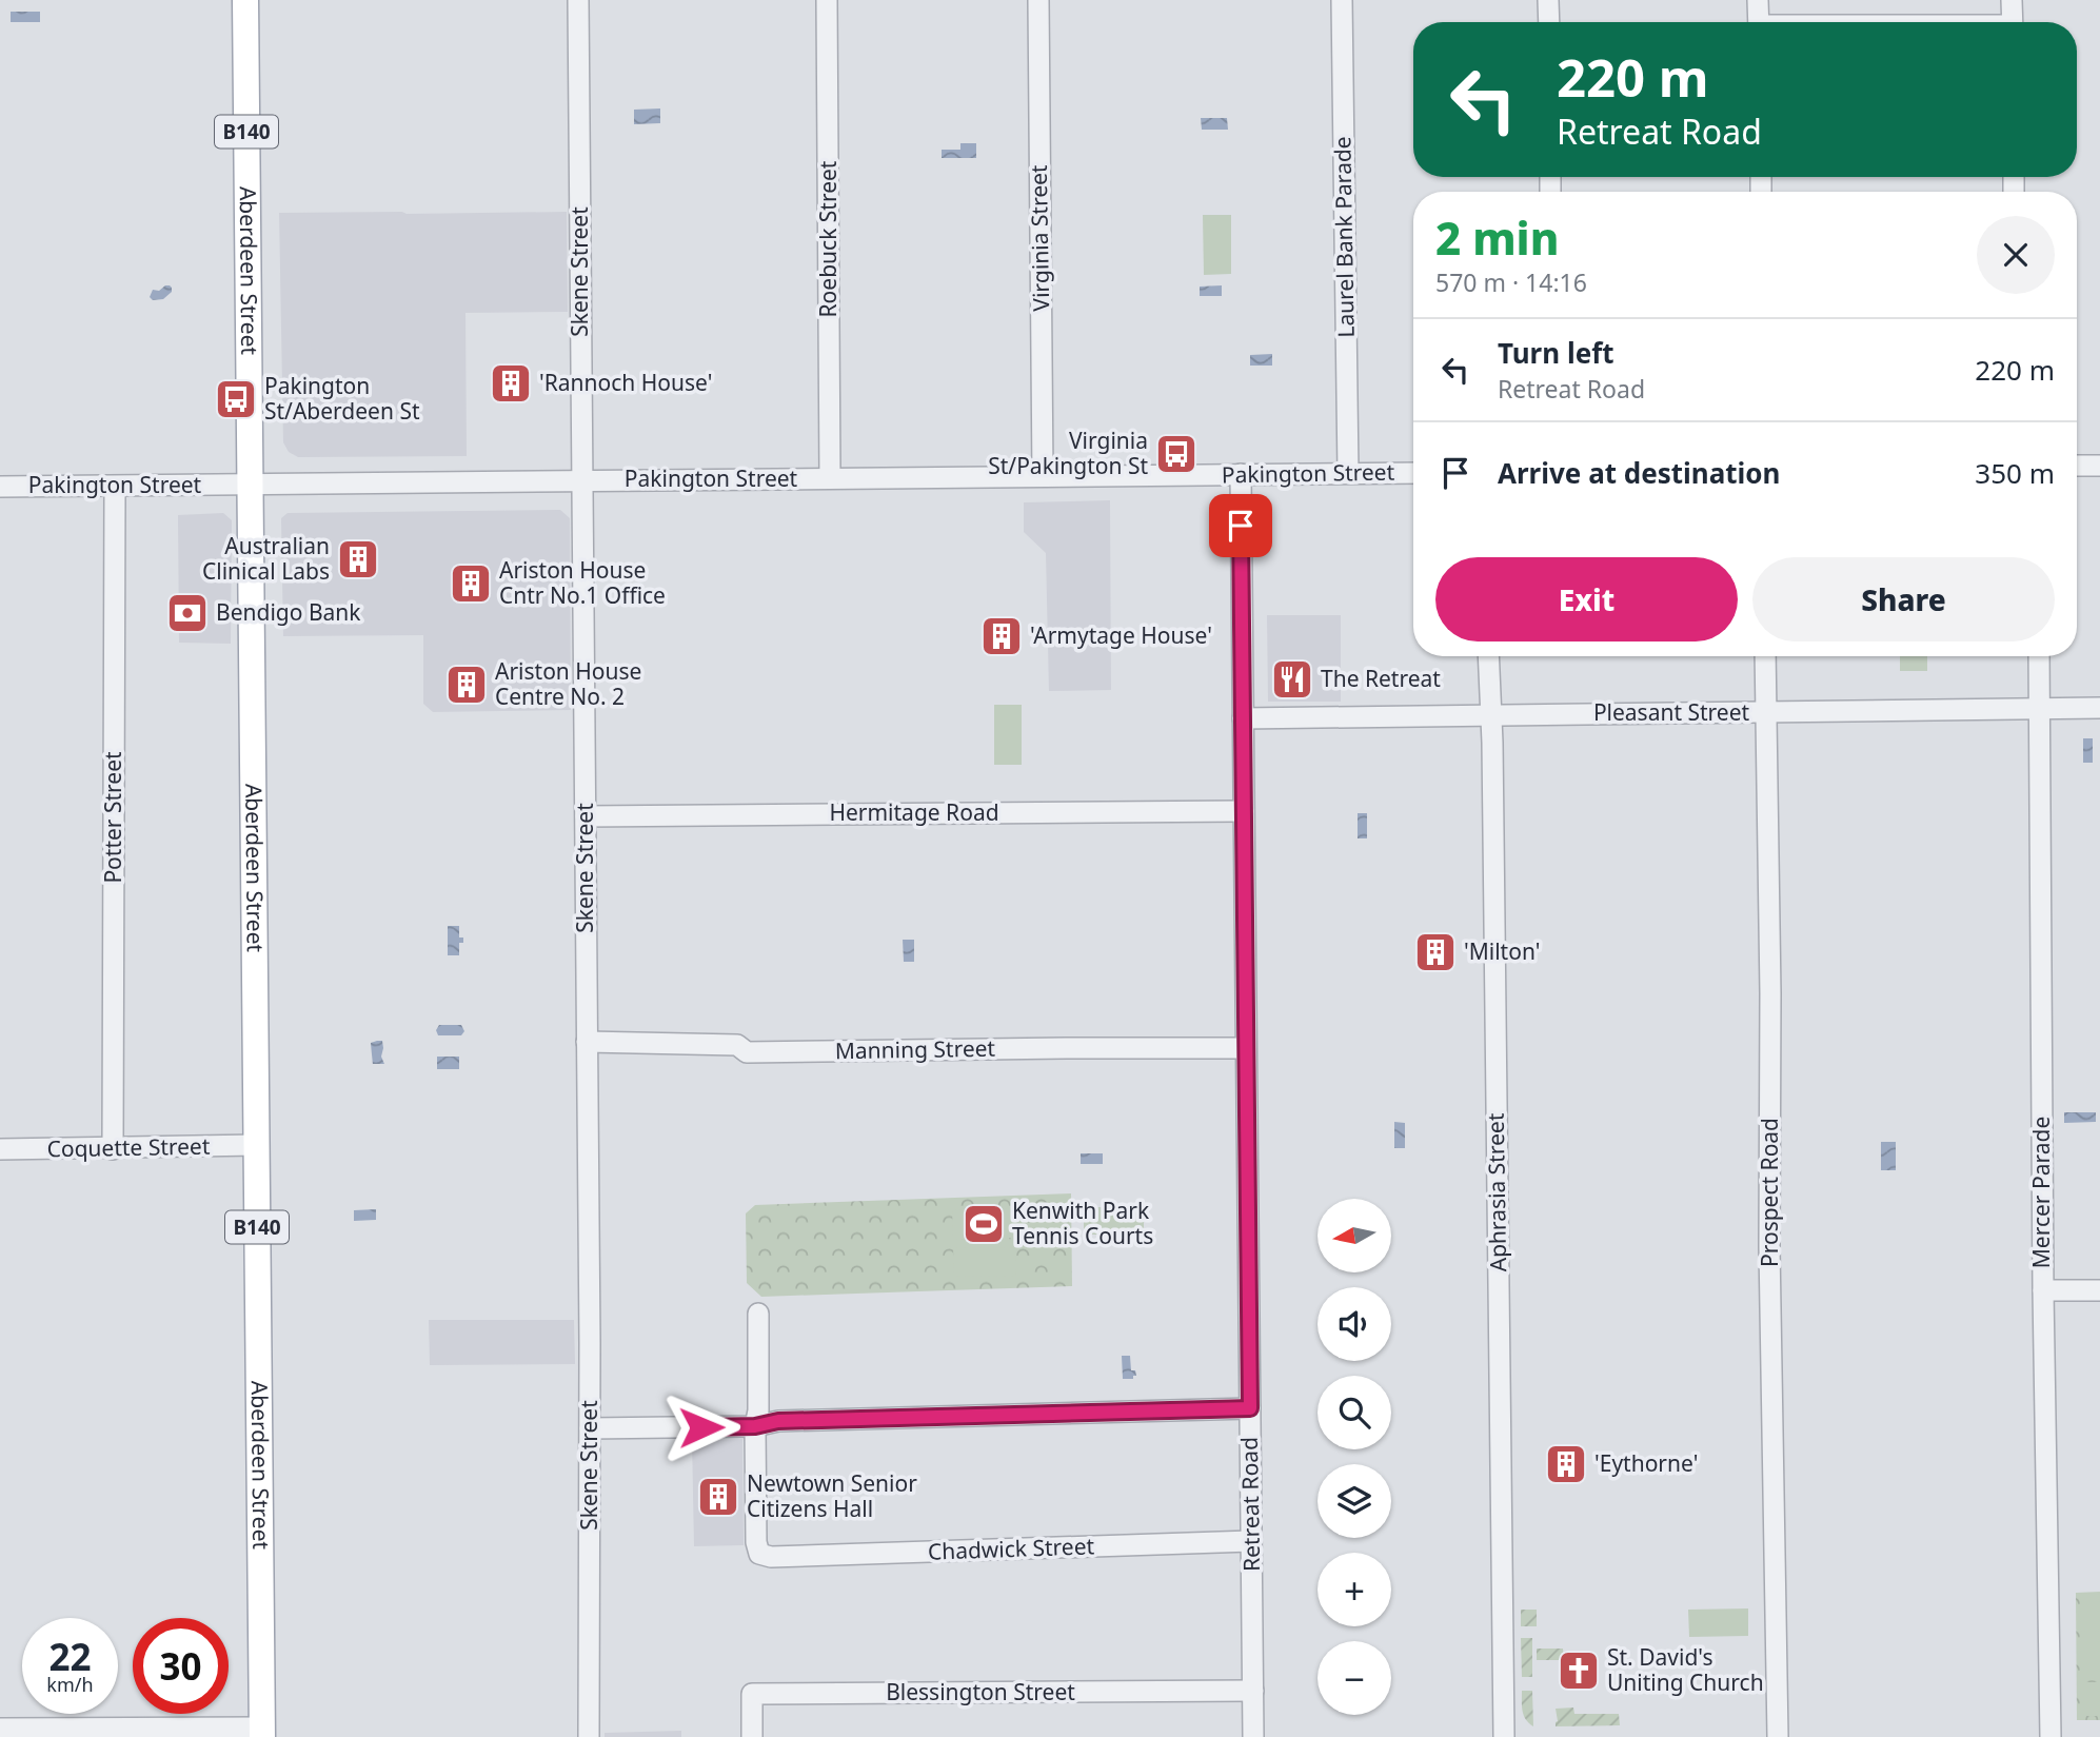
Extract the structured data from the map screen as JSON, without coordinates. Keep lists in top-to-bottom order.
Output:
{
  "streets": {
    "main road": ["B140", "Aberdeen Street"],
    "street": [
      "Laurel Bank Parade",
      "Virginia Street",
      "Roebuck Street",
      "Skene Street",
      "Pakington Street",
      "Pleasant Street",
      "Hermitage Road",
      "Potter Street",
      "Manning Street",
      "Coquette Street",
      "Aphrasia Street",
      "Prospect Road",
      "Mercer Parade",
      "Retreat Road",
      "Chadwick Street",
      "Blessington Street"
    ]
  },
  "crossings": [
    ["Laurel Bank Parade", "Pakington Street"],
    ["Virginia Street", "Pakington Street"],
    ["Roebuck Street", "Pakington Street"],
    ["Aberdeen Street", "Pakington Street"],
    ["Aberdeen Street", "Coquette Street"],
    ["Skene Street", "Pakington Street"],
    ["Skene Street", "Hermitage Road"],
    ["Skene Street", "Manning Street"],
    ["Pakington Street", "Potter Street"],
    ["Pakington Street", "Retreat Road"],
    ["Pleasant Street", "Aphrasia Street"],
    ["Pleasant Street", "Prospect Road"],
    ["Pleasant Street", "Mercer Parade"],
    ["Pleasant Street", "Retreat Road"],
    ["Hermitage Road", "Retreat Road"],
    ["Potter Street", "Coquette Street"],
    ["Manning Street", "Retreat Road"],
    ["Retreat Road", "Chadwick Street"],
    ["Retreat Road", "Blessington Street"]
  ],
  "places": {
    "building": [
      "'Rannoch House'",
      "Australian Clinical Labs",
      "Ariston House Cntr No.1 Office",
      "'Armytage House'",
      "Ariston House Centre No. 2",
      "'Milton'",
      "'Eythorne'",
      "Newtown Senior Citizens Hall"
    ],
    "bus stop": ["Pakington St/Aberdeen St", "Virginia St/Pakington St"],
    "bank": ["Bendigo Bank"],
    "restaurant": ["The Retreat"],
    "sports": ["Kenwith Park Tennis Courts"],
    "church": ["St. David's Uniting Church"]
  },
  "north": "left",
  "page": {
    "turn": ["220 m", "Retreat Road"],
    "heading": ["2 min", "570 m · 14:16"],
    "list": [
      {
        "name": "Turn left",
        "note": "Retreat Road",
        "value": "220 m"
      },
      {
        "name": "Arrive at destination",
        "value": "350 m"
      }
    ],
    "buttons": ["Exit", "Share"],
    "map_buttons": ["+", "−"],
    "speed": "22 km/h",
    "limit": "30"
  }
}
